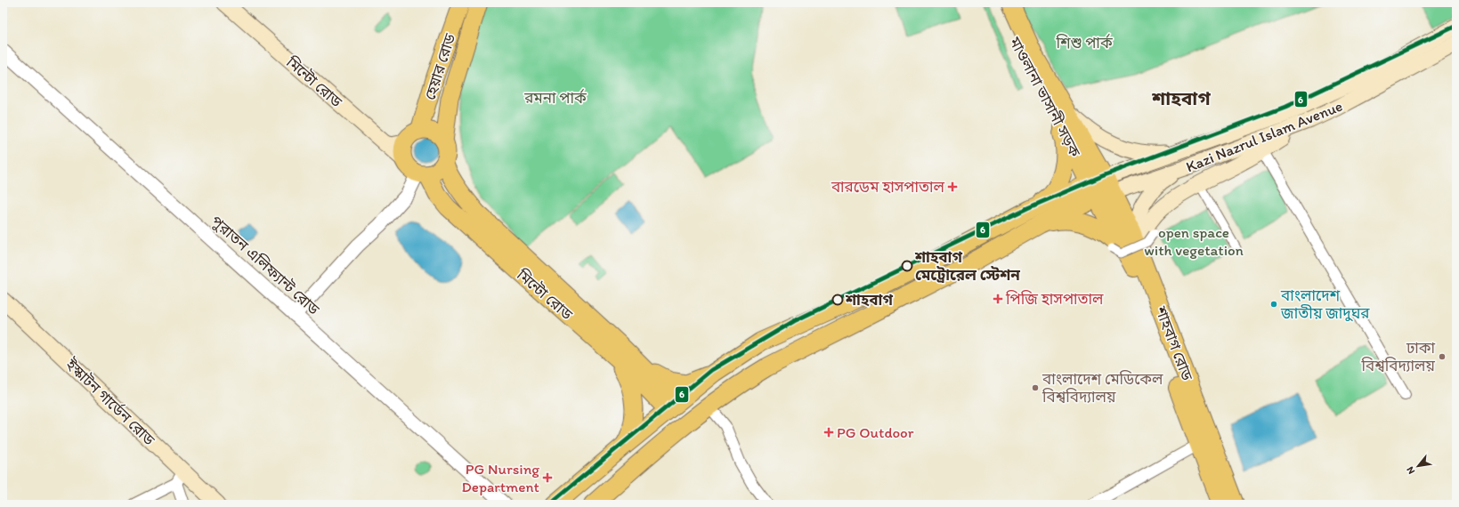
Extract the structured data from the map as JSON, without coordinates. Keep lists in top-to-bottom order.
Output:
{
  "streets": {
    "highway": ["মাওলানা ভাসানী সড়ক", "শাহবাগ রোড"],
    "main road": [
      "হেয়ার রোড",
      "মিন্টো রোড",
      "Kazi Nazrul Islam Avenue",
      "ইস্কাটন গার্ডেন রোড"
    ],
    "street": ["পুরাতন এলিফ্যান্ট রোড"]
  },
  "crossings": [
    ["হেয়ার রোড", "মিন্টো রোড"],
    ["মাওলানা ভাসানী সড়ক", "Kazi Nazrul Islam Avenue"],
    ["মাওলানা ভাসানী সড়ক", "শাহবাগ রোড"],
    ["Kazi Nazrul Islam Avenue", "শাহবাগ রোড"]
  ],
  "districts": ["শাহবাগ"],
  "parks": ["শিশু পার্ক", "রমনা পার্ক", "open space with vegetation"],
  "places": {
    "health": [
      "বারডেম হাসপাতাল",
      "পিজি হাসপাতাল",
      "PG Outdoor",
      "PG Nursing Department"
    ],
    "other": [
      "শাহবাগ মেট্রোরেল স্টেশন",
      "শাহবাগ",
      "বাংলাদেশ জাতীয় জাদুঘর",
      "ঢাকা বিশ্ববিদ্যালয়",
      "বাংলাদেশ মেডিকেল বিশ্ববিদ্যালয়"
    ]
  },
  "lines": ["transit line 6"],
  "north": "bottom left"
}
